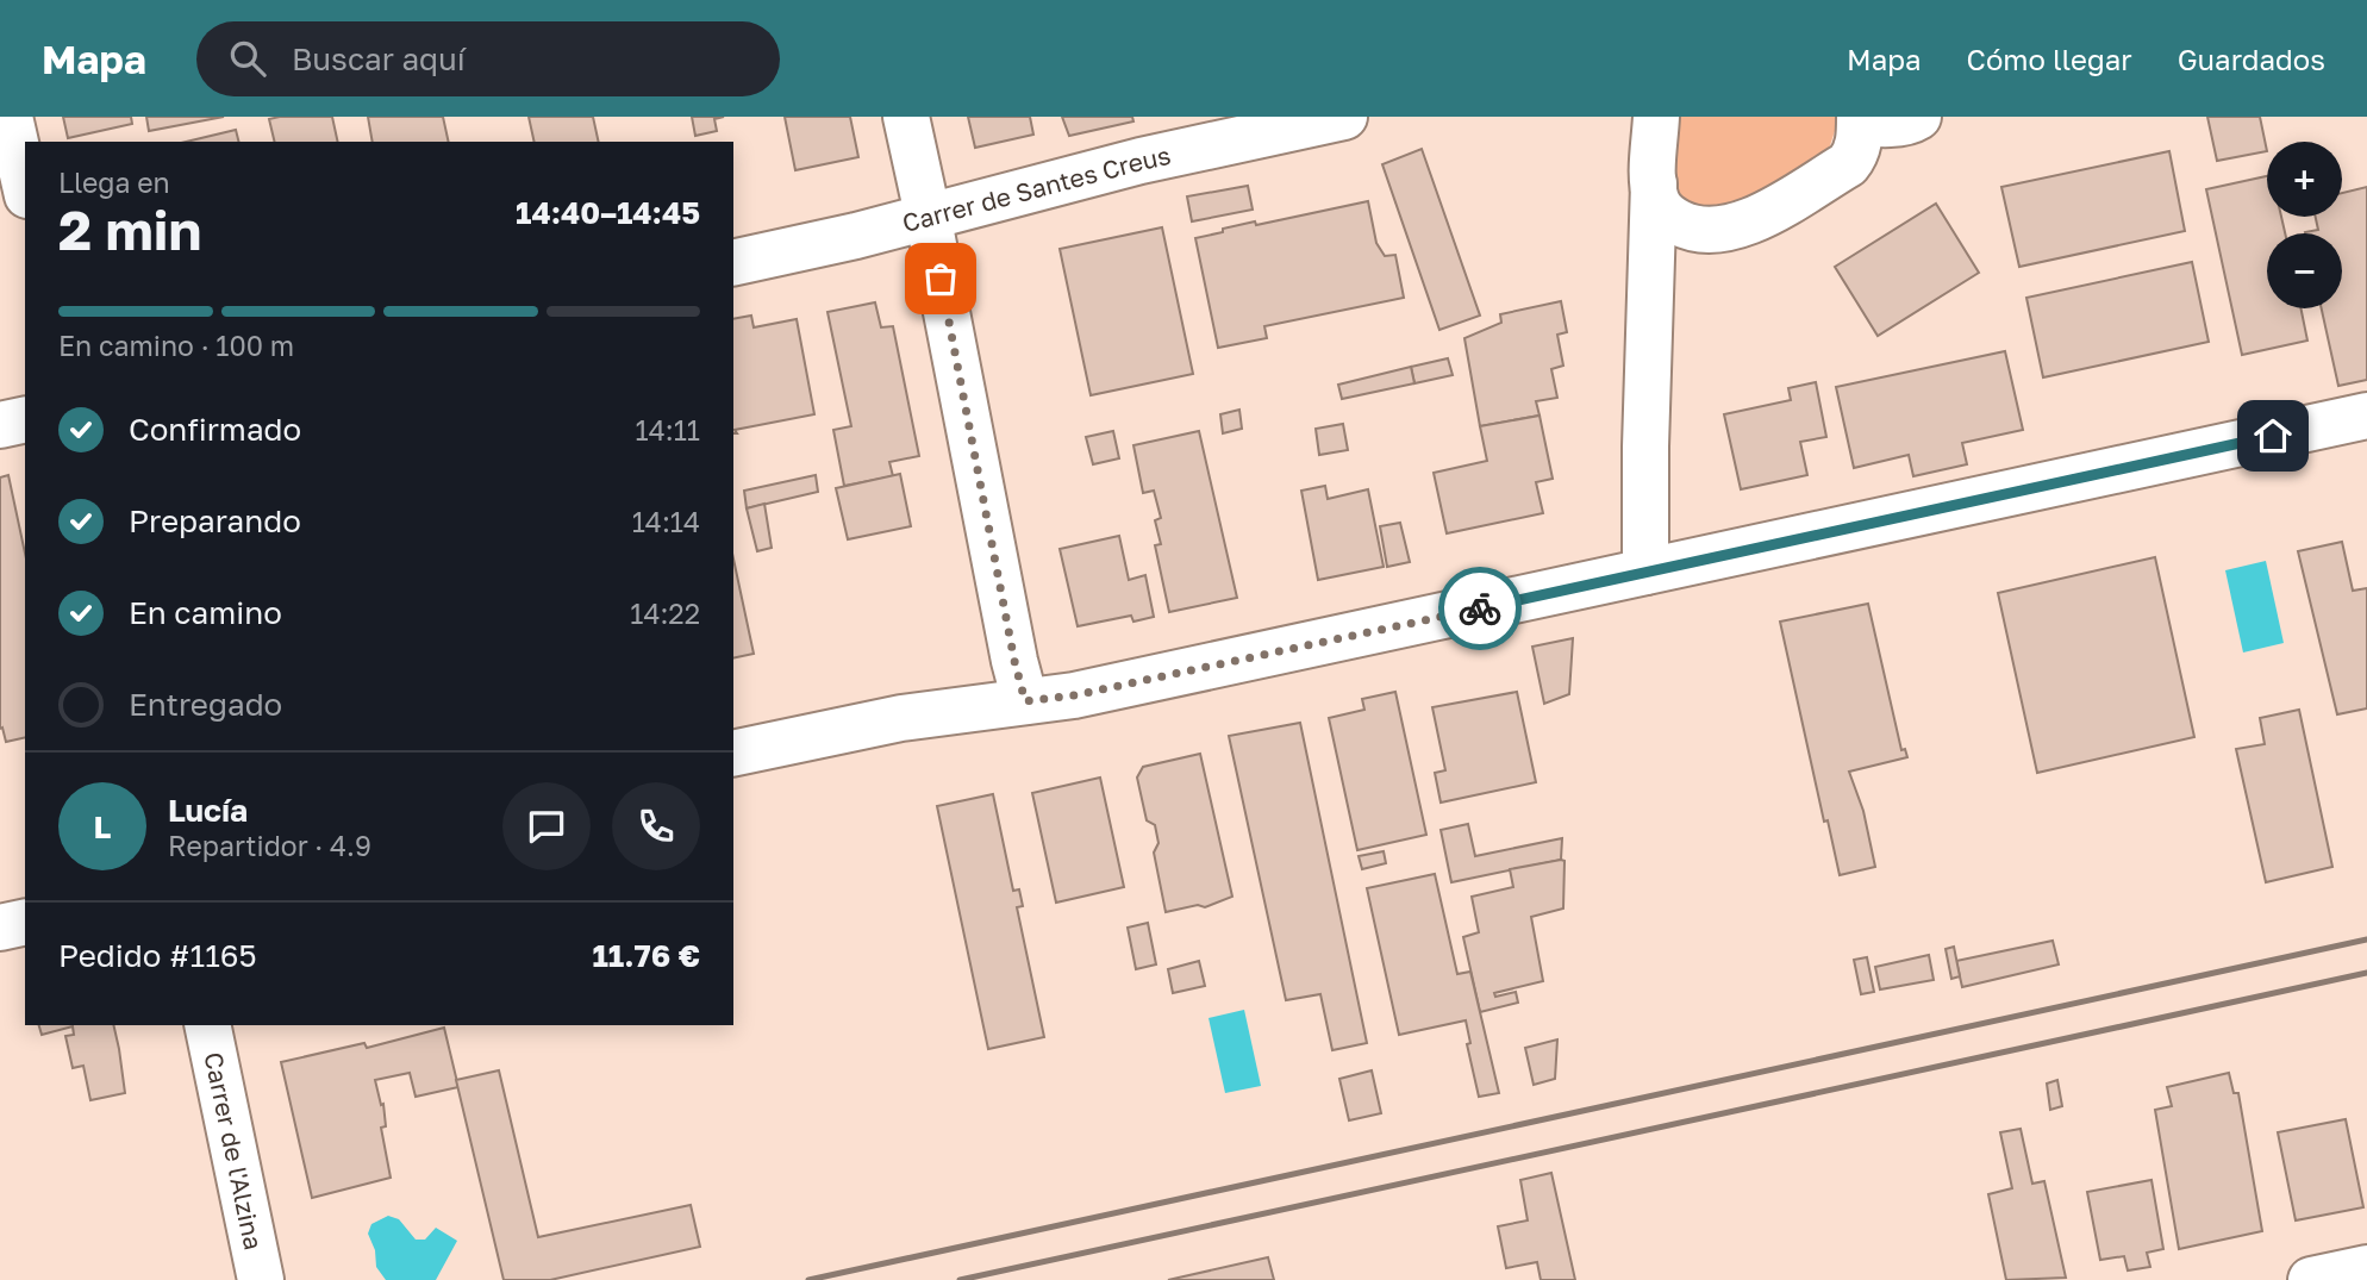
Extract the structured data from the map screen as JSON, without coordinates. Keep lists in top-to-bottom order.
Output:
{
  "streets": {
    "street": ["Carrer de Santes Creus", "Carrer de l'Alzina"]
  },
  "page": {
    "header": "Mapa",
    "search": "Buscar aquí",
    "nav": ["Mapa", "Cómo llegar", "Guardados"],
    "map_buttons": ["+", "−"],
    "heading": ["2 min", "Llega en", "14:40–14:45"],
    "panel": [
      "Lucía",
      "Repartidor · 4.9",
      "Pedido #1165",
      "11.76 €"
    ],
    "bar": "En camino · 100 m",
    "list": [
      ["Confirmado", "14:11"],
      ["Preparando", "14:14"],
      ["En camino", "14:22"],
      "Entregado"
    ],
    "round": "L"
  }
}
